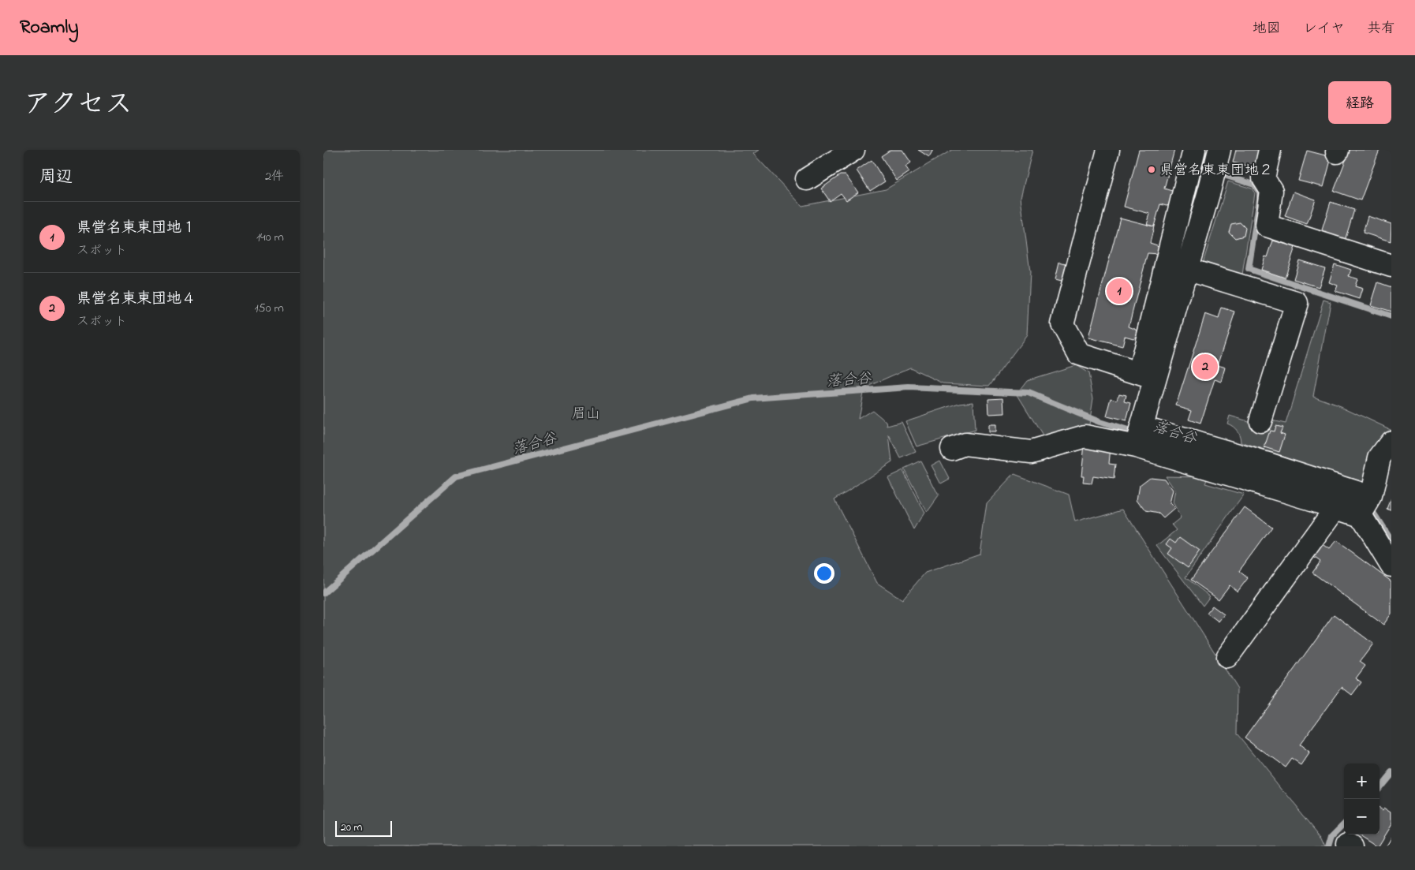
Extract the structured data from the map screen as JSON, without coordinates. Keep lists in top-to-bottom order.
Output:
{
  "water": ["落合谷"],
  "parks": ["眉山"],
  "places": ["県営名東東団地２"],
  "scale_bar": "20 m",
  "page": {
    "header": "Roamly",
    "nav": ["地図", "レイヤ", "共有"],
    "title": "アクセス",
    "buttons": "経路",
    "heading": ["周辺", "2件"],
    "list": [
      {
        "mark": "1",
        "name": "県営名東東団地１",
        "note": "スポット",
        "value": "140 m"
      },
      {
        "mark": "2",
        "name": "県営名東東団地４",
        "note": "スポット",
        "value": "150 m"
      }
    ],
    "pins": ["1", "2"],
    "map_buttons": ["+", "−"],
    "scale": "20 m"
  }
}
